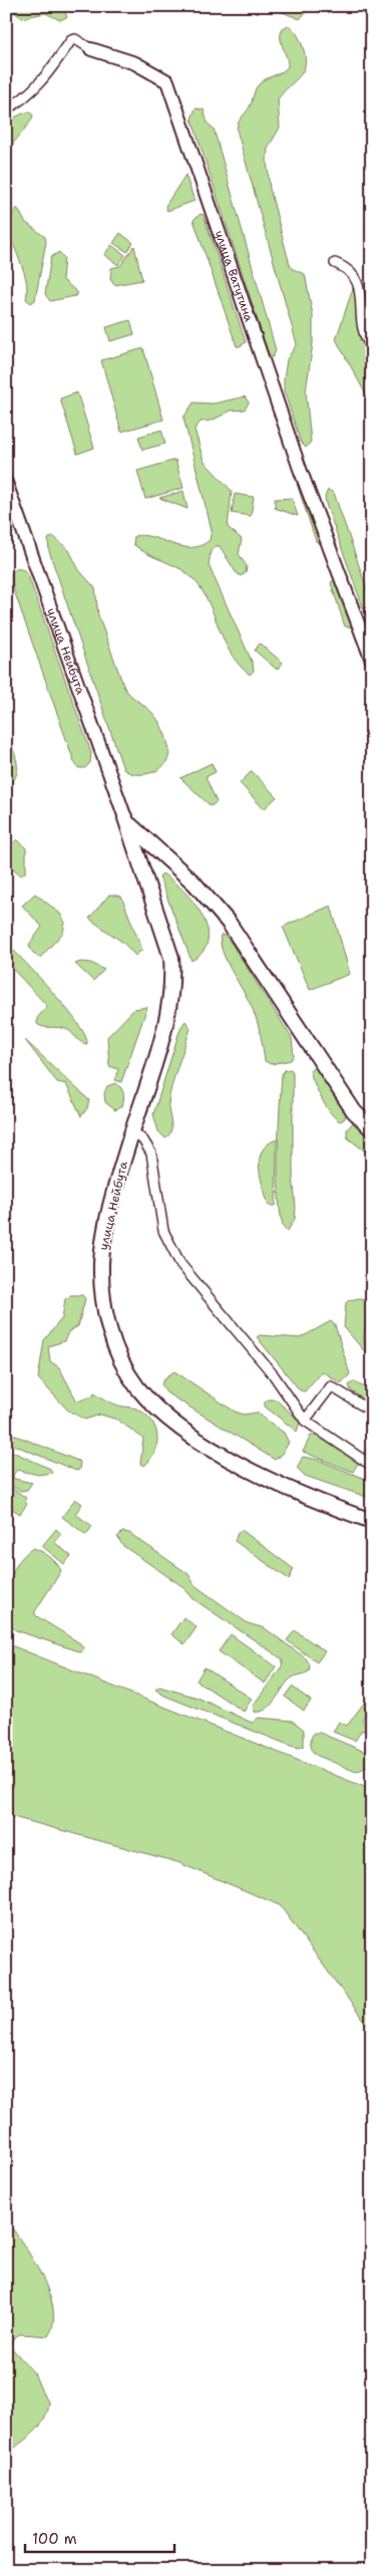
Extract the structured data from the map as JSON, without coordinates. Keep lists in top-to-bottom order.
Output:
{
  "streets": {
    "main road": ["улица Нейбута"],
    "street": ["улица Ватутина"]
  },
  "scale_bar": "100 m"
}
